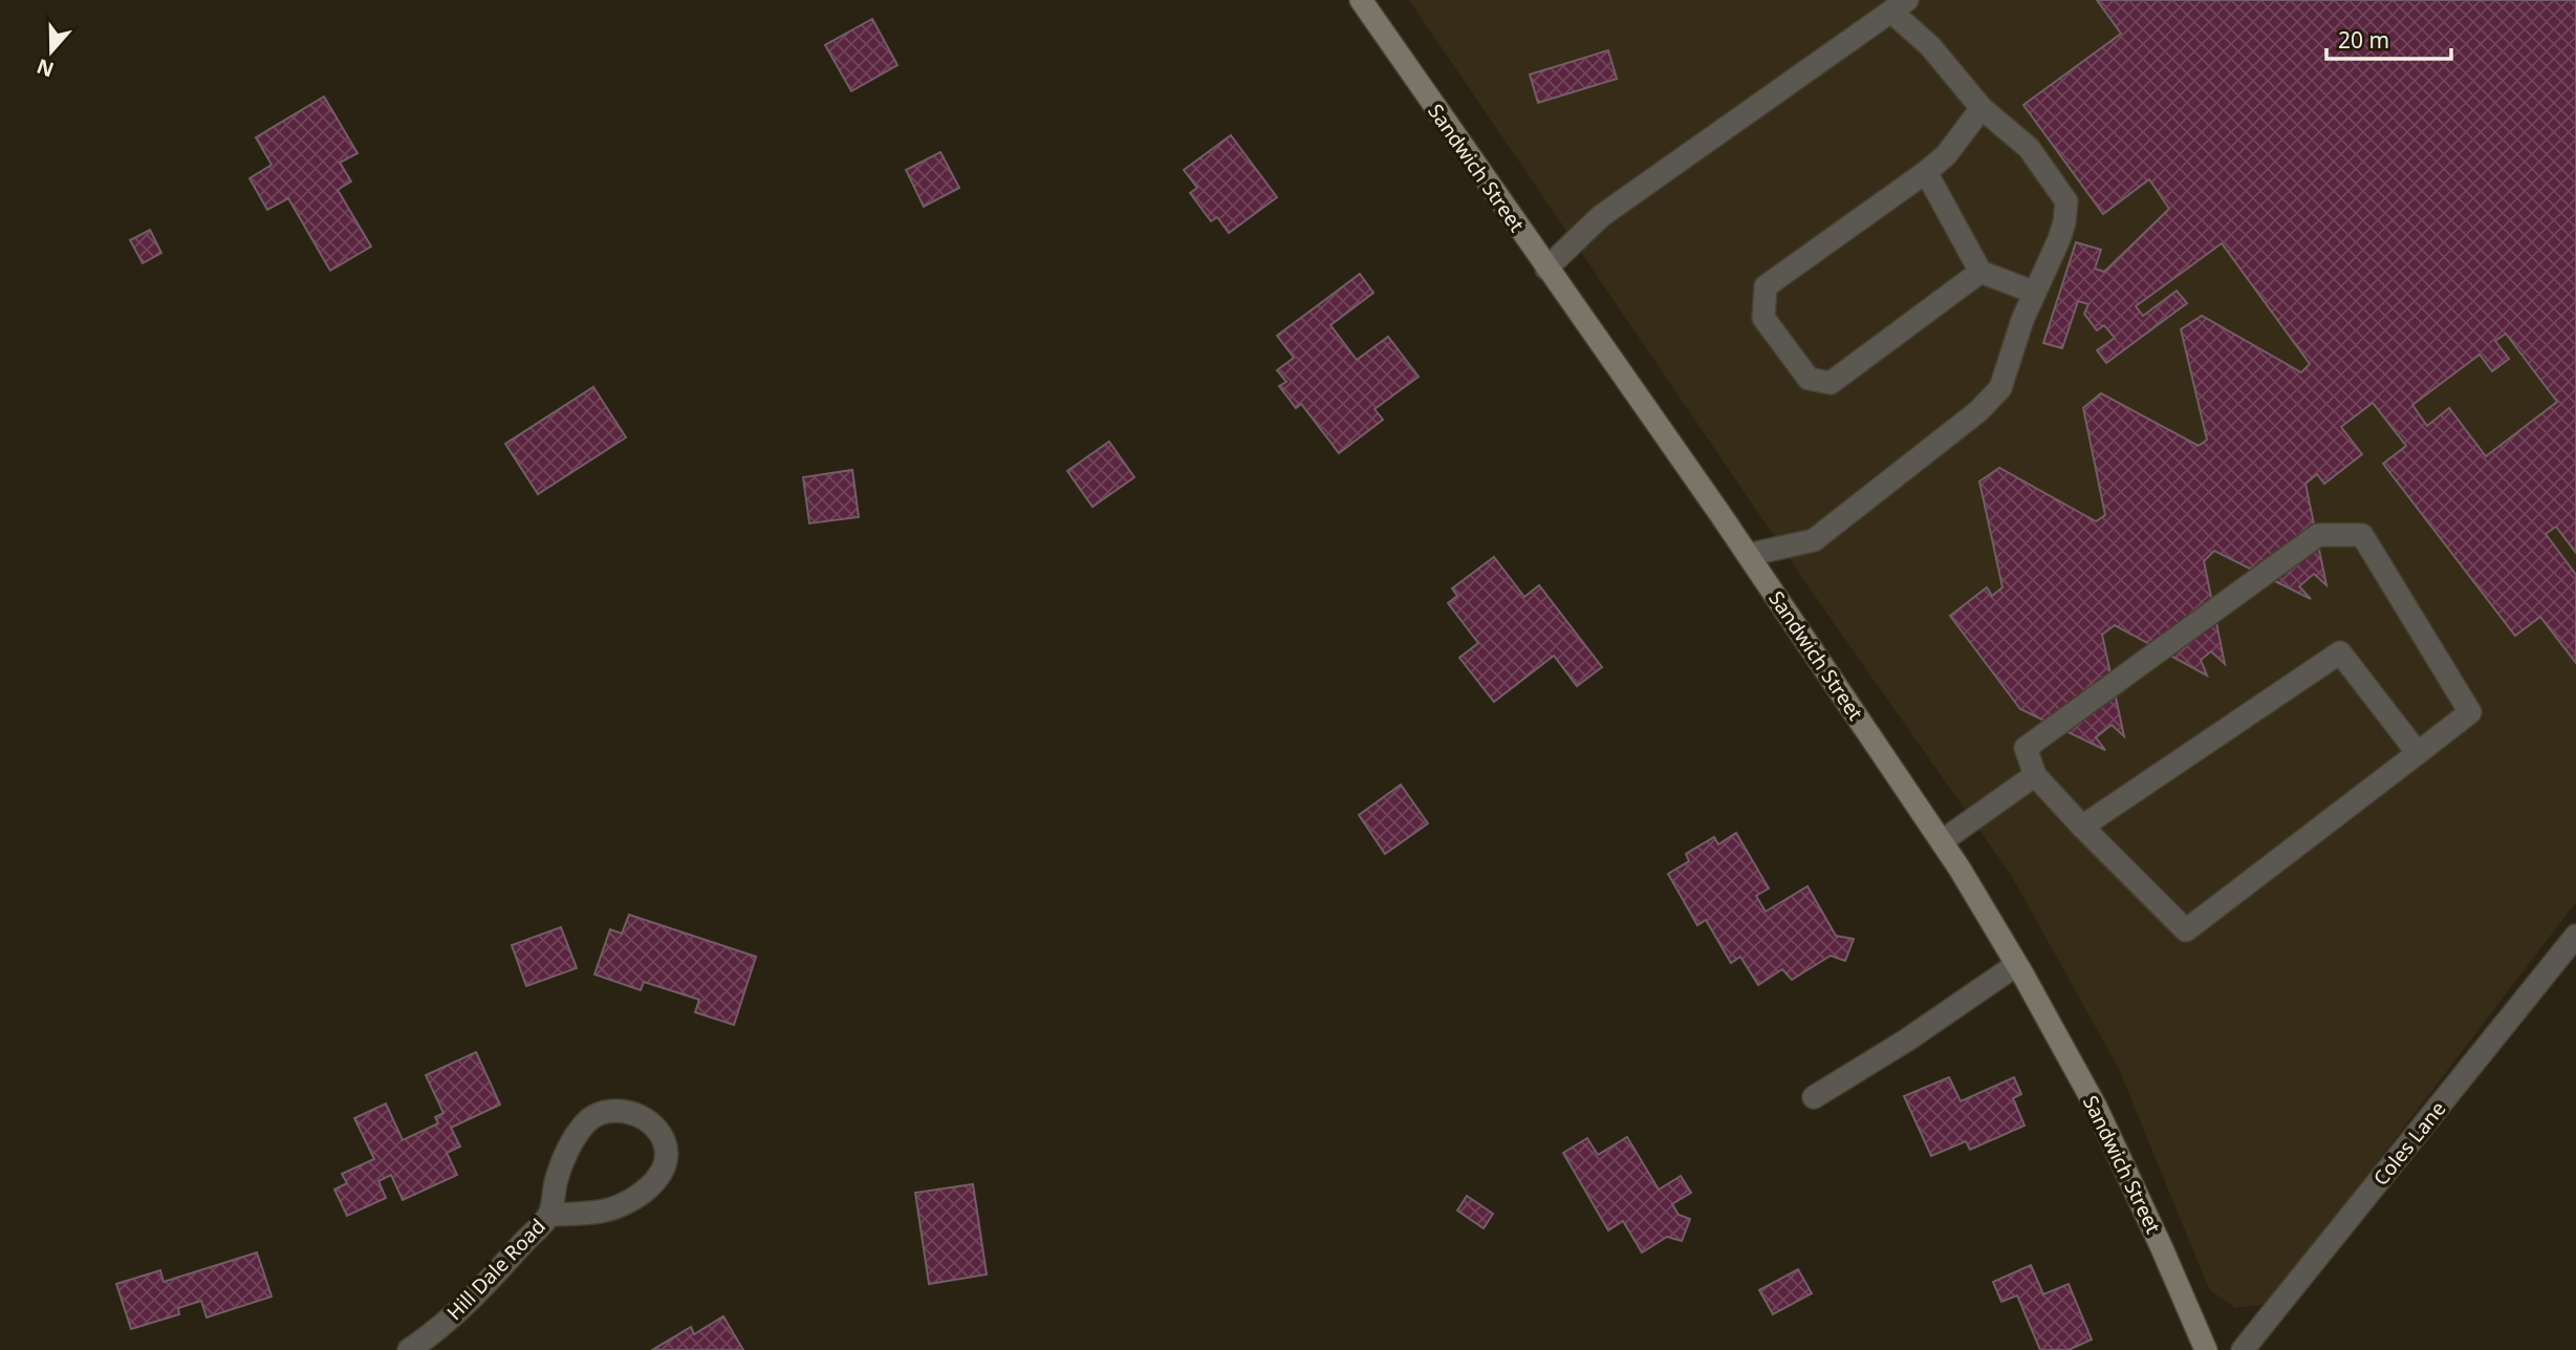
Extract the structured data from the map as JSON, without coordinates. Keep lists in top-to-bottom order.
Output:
{
  "streets": {
    "street": ["Sandwich Street", "Coles Lane", "Hill Dale Road"]
  },
  "scale_bar": "20 m",
  "north": "bottom"
}
